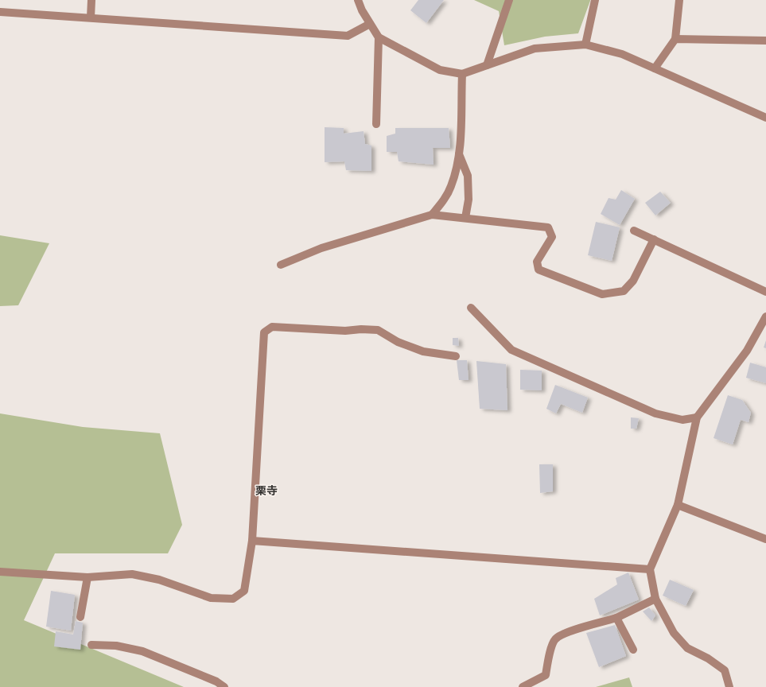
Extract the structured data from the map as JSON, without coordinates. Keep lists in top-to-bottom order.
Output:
{
  "districts": ["栗寺"]
}
